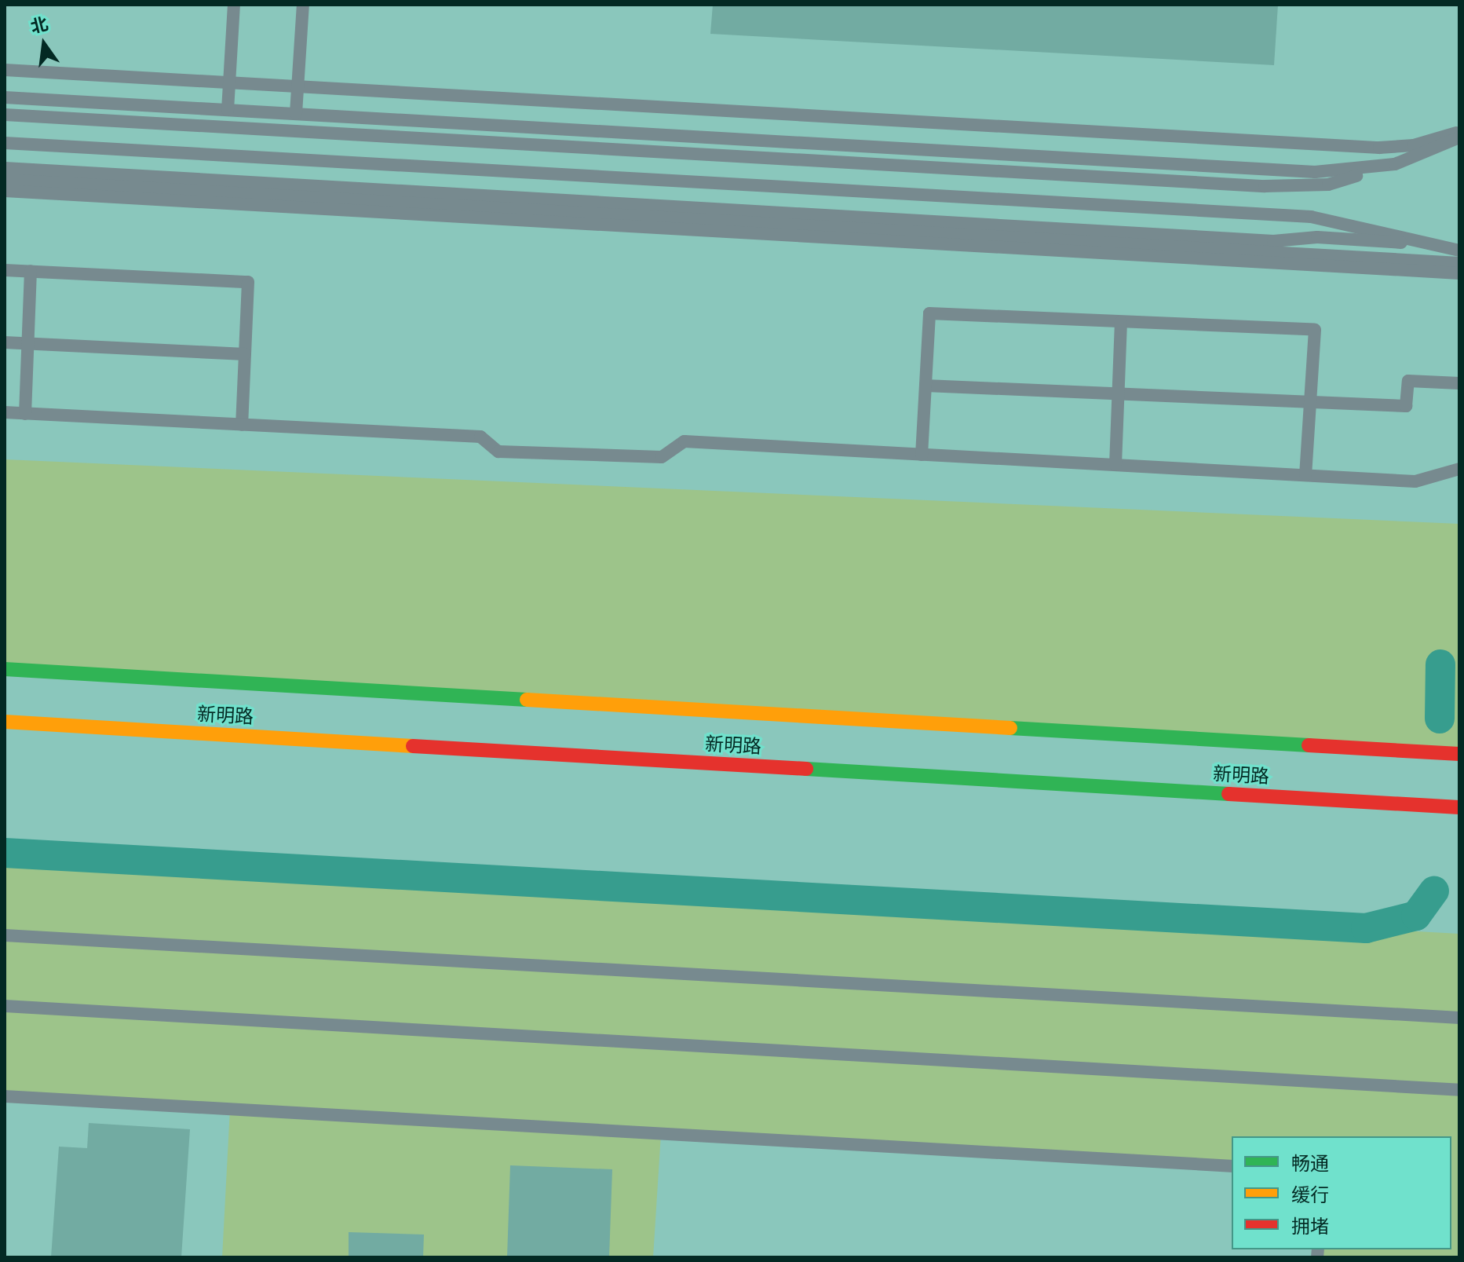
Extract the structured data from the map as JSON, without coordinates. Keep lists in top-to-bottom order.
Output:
{
  "streets": {
    "main road": ["新明路"]
  },
  "legend": ["畅通", "缓行", "拥堵"],
  "north": "top"
}
